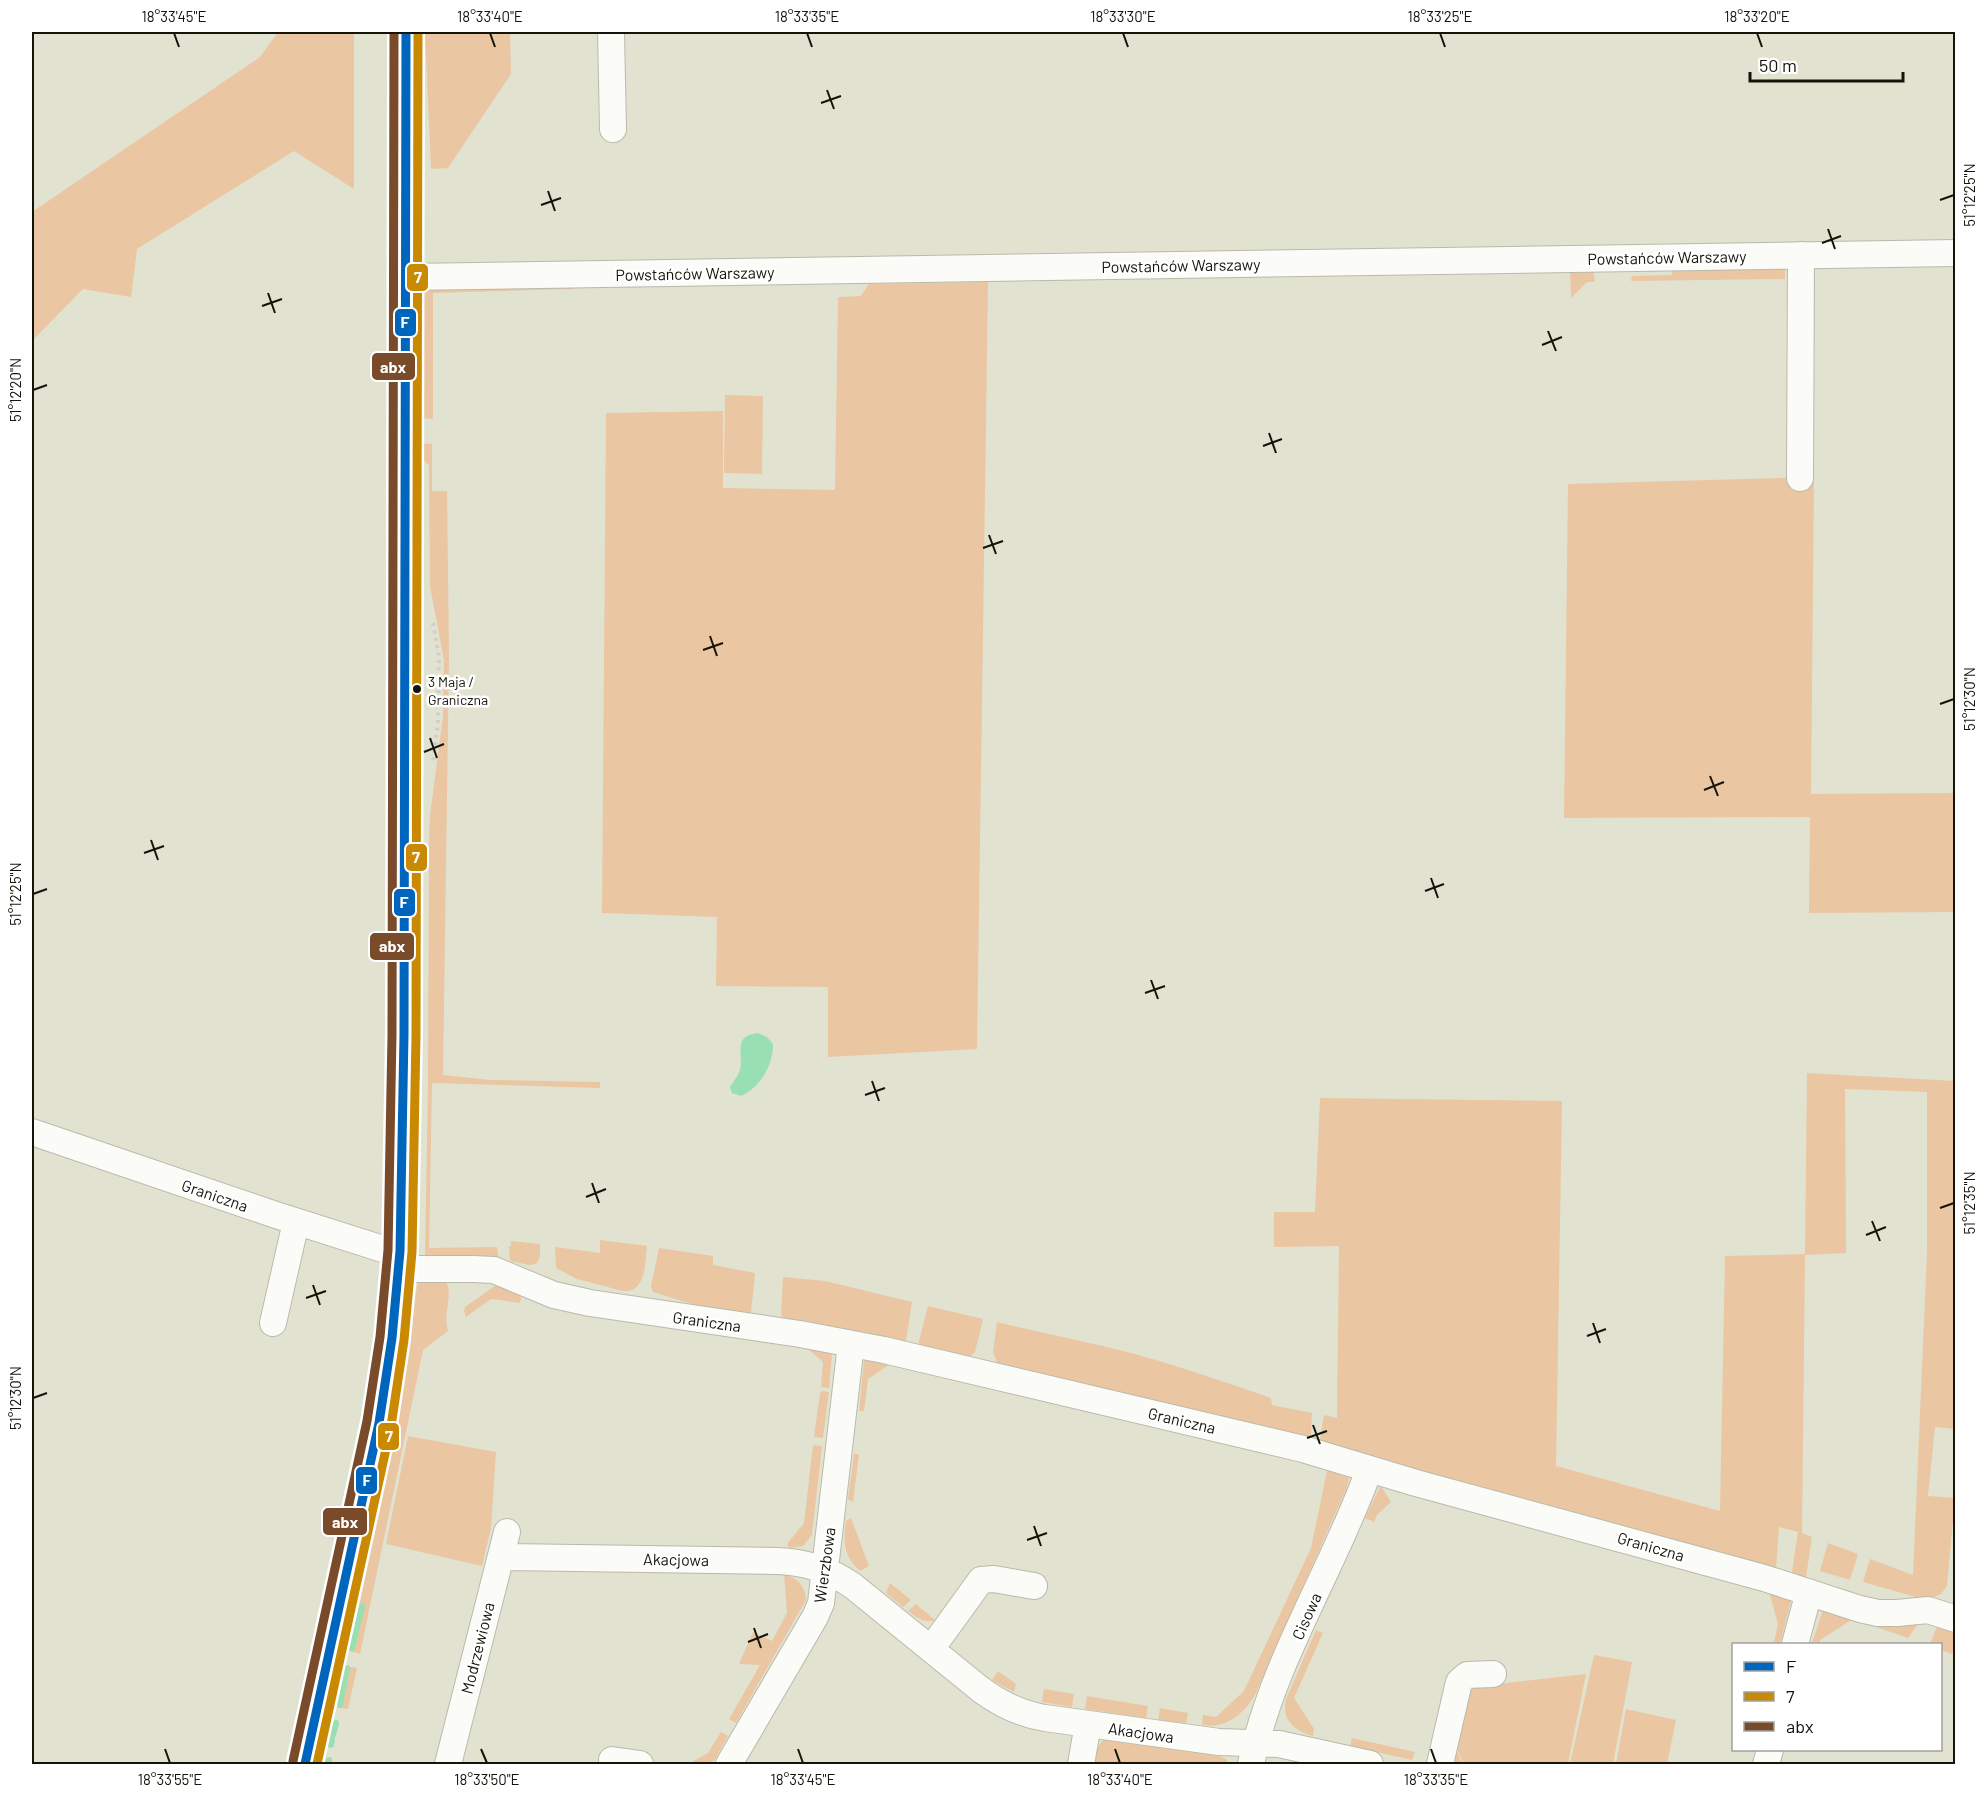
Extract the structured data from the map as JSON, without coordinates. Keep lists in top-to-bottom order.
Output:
{
  "streets": {
    "street": [
      "Powstańców Warszawy",
      "Graniczna",
      "Akacjowa",
      "Wierzbowa",
      "Cisowa",
      "Modrzewiowa"
    ]
  },
  "crossings": [
    ["Graniczna", "Wierzbowa"],
    ["Graniczna", "Cisowa"],
    ["Akacjowa", "Wierzbowa"],
    ["Akacjowa", "Cisowa"],
    ["Akacjowa", "Modrzewiowa"]
  ],
  "places": ["3 Maja / Graniczna"],
  "lines": ["transit line F", "transit line 7", "transit line abx"],
  "legend": ["F", "7", "abx"],
  "scale_bar": "50 m",
  "coordinates": [
    "18°33'45\"E",
    "18°33'40\"E",
    "18°33'35\"E",
    "18°33'30\"E",
    "18°33'25\"E",
    "18°33'20\"E",
    "51°12'25\"N",
    "51°12'20\"N",
    "51°12'30\"N",
    "51°12'35\"N",
    "18°33'55\"E",
    "18°33'50\"E"
  ]
}
